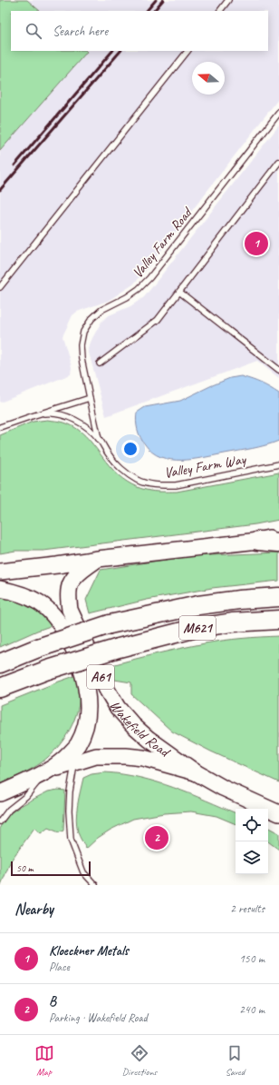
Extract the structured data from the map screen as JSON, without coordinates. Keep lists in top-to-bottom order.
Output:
{
  "streets": {
    "highway": ["M621"],
    "main road": ["A61", "Wakefield Road"],
    "lane": ["Valley Farm Road", "Valley Farm Way"]
  },
  "crossings": [
    ["Valley Farm Road", "Valley Farm Way"],
    ["A61", "Wakefield Road"]
  ],
  "scale_bar": "50 m",
  "north": "left",
  "page": {
    "search": "Search here",
    "pins": ["1", "2"],
    "scale": "50 m",
    "heading": ["Nearby", "2 results"],
    "list": [
      {
        "mark": "1",
        "name": "Kloeckner Metals",
        "note": "Place",
        "value": "150 m"
      },
      {
        "mark": "2",
        "name": "B",
        "note": "Parking · Wakefield Road",
        "value": "240 m"
      }
    ],
    "nav": ["Map", "Directions", "Saved"]
  }
}
